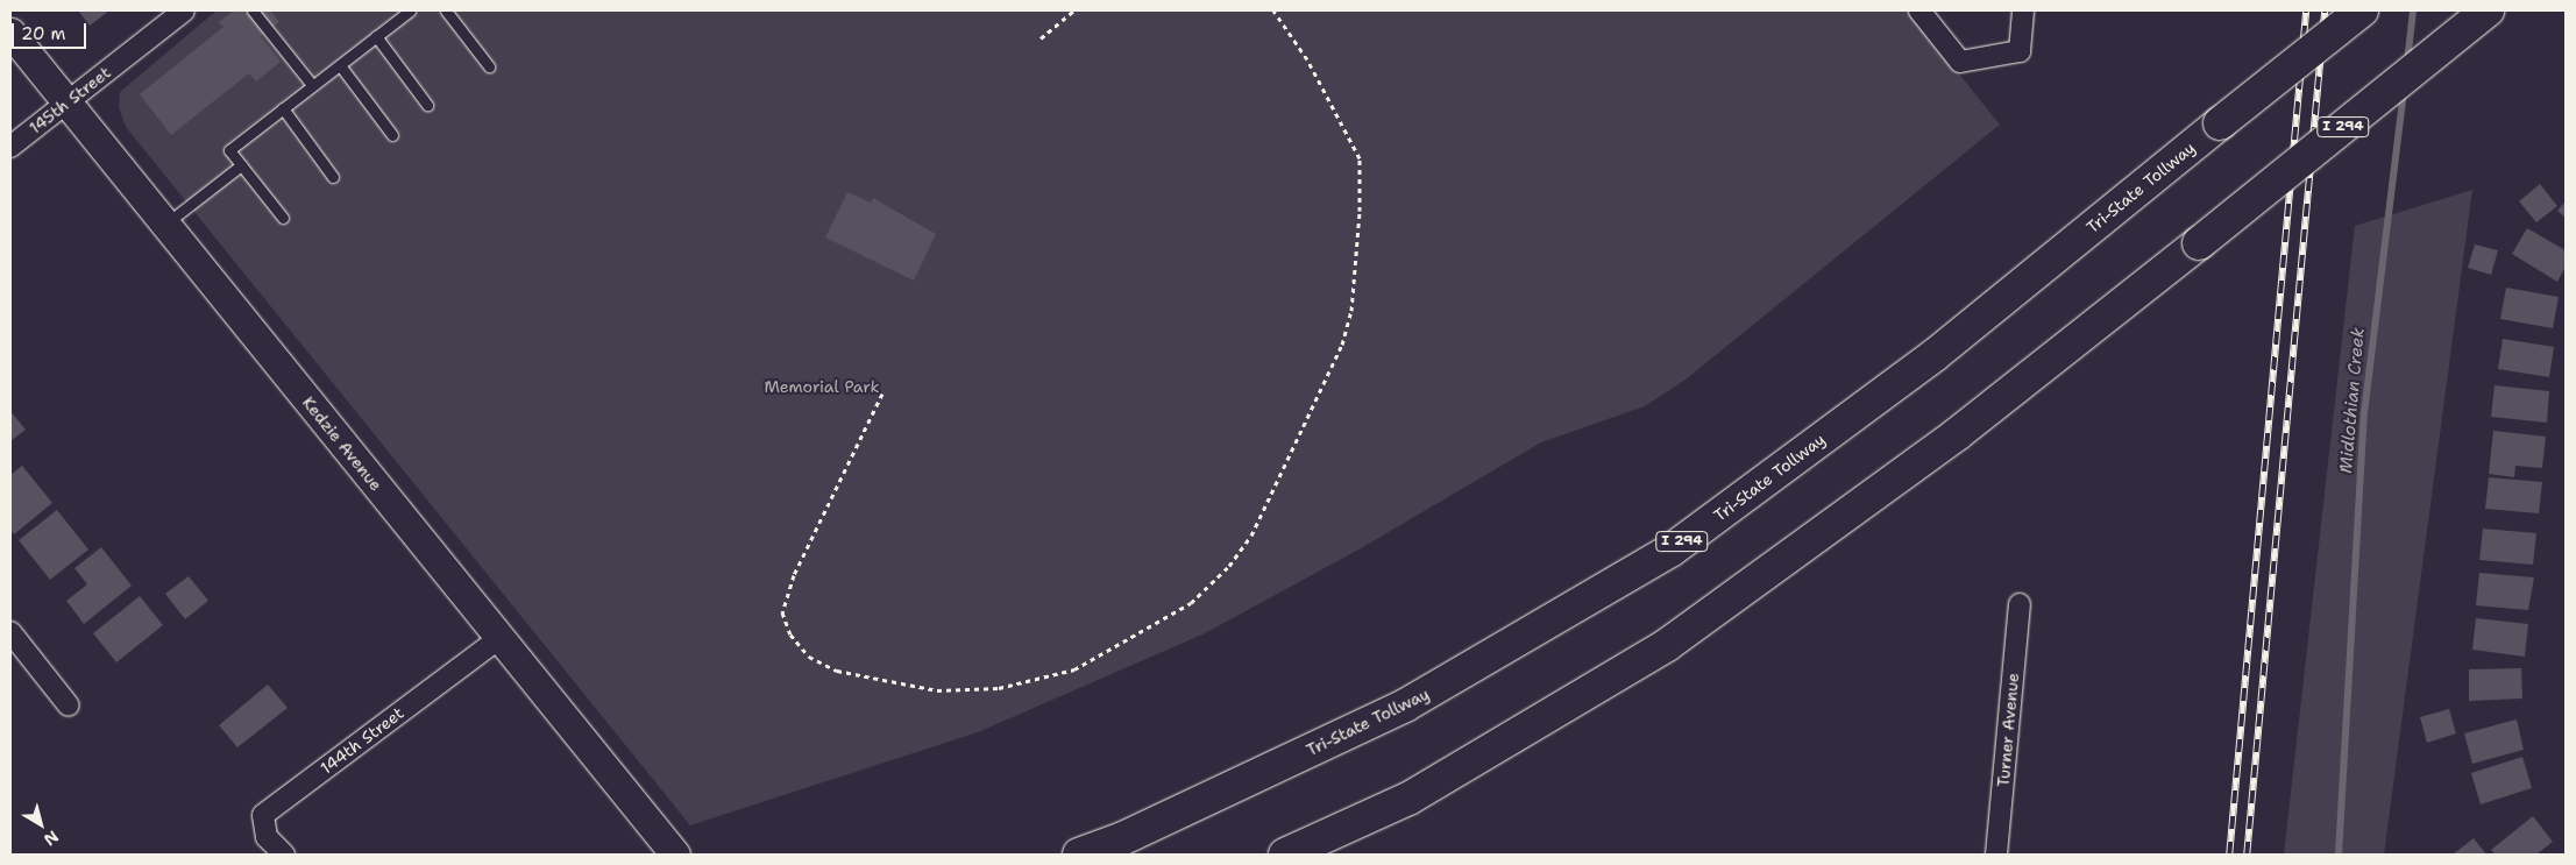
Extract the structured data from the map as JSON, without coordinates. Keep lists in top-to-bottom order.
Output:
{
  "streets": {
    "highway": ["I 294", "Tri-State Tollway"],
    "main road": ["Kedzie Avenue"],
    "street": ["145th Street", "Turner Avenue", "144th Street"]
  },
  "crossings": [
    ["145th Street", "Kedzie Avenue"],
    ["Kedzie Avenue", "144th Street"]
  ],
  "water": ["Midlothian Creek"],
  "parks": ["Memorial Park"],
  "scale_bar": "20 m",
  "north": "bottom right"
}
